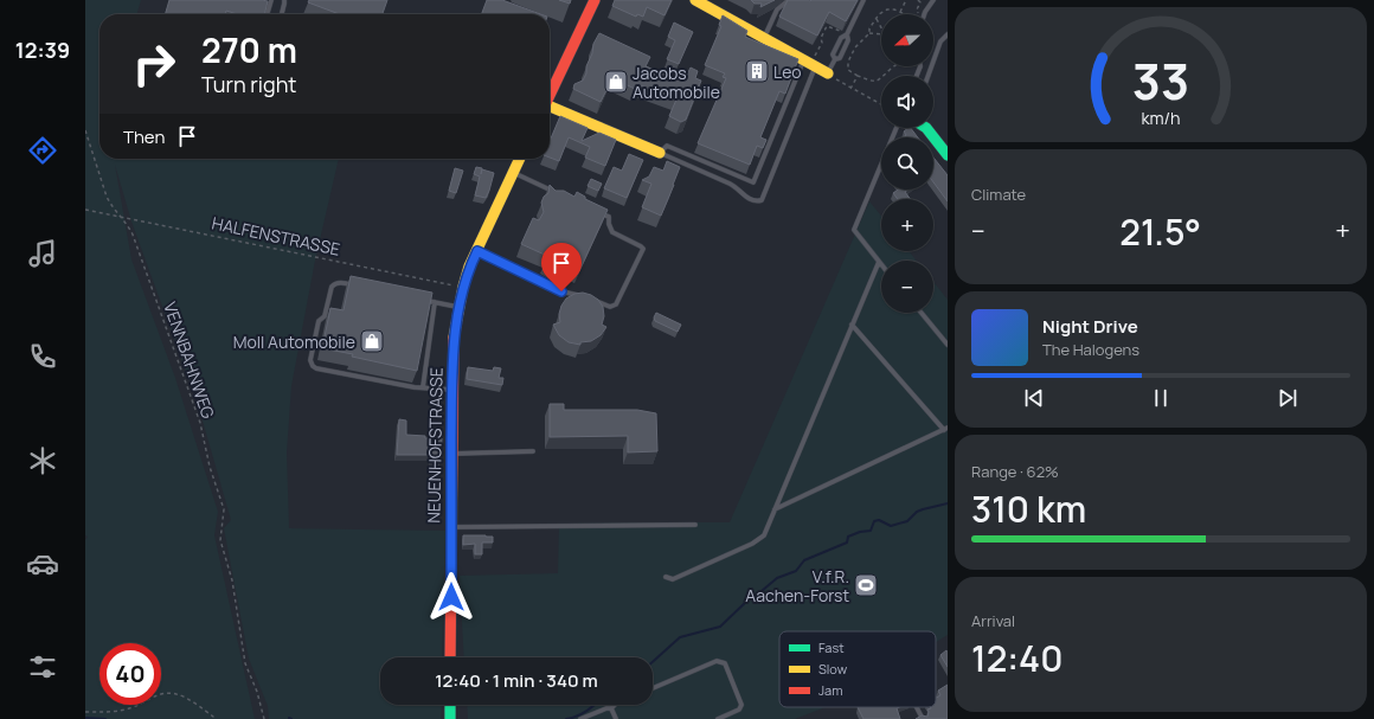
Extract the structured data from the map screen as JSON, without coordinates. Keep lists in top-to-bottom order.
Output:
{
  "streets": {
    "street": ["NEUENHOFSTRASSE"],
    "path": ["HALFENSTRASSE", "VENNBAHNWEG"]
  },
  "crossings": [
    ["HALFENSTRASSE", "VENNBAHNWEG"],
    ["HALFENSTRASSE", "NEUENHOFSTRASSE"]
  ],
  "places": {
    "building": ["Leo"],
    "shop": ["Jacobs Automobile", "Moll Automobile"],
    "sports": ["V.f.R. Aachen-Forst"]
  },
  "legend": ["Fast", "Slow", "Jam"],
  "north": "left",
  "page": {
    "tabs": "12:39",
    "map_buttons": ["+", "−"],
    "turn": ["270 m", "Turn right"],
    "then": "Then",
    "tile": [
      "Climate",
      ["Range · 62%", "310 km"],
      ["Arrival", "12:40"]
    ],
    "heat": ["−", "21.5°", "+"],
    "song": ["Night Drive", "The Halogens"],
    "limit": "40",
    "trip": "12:40 · 1 min · 340 m",
    "gauge": ["33", "km/h"]
  }
}
